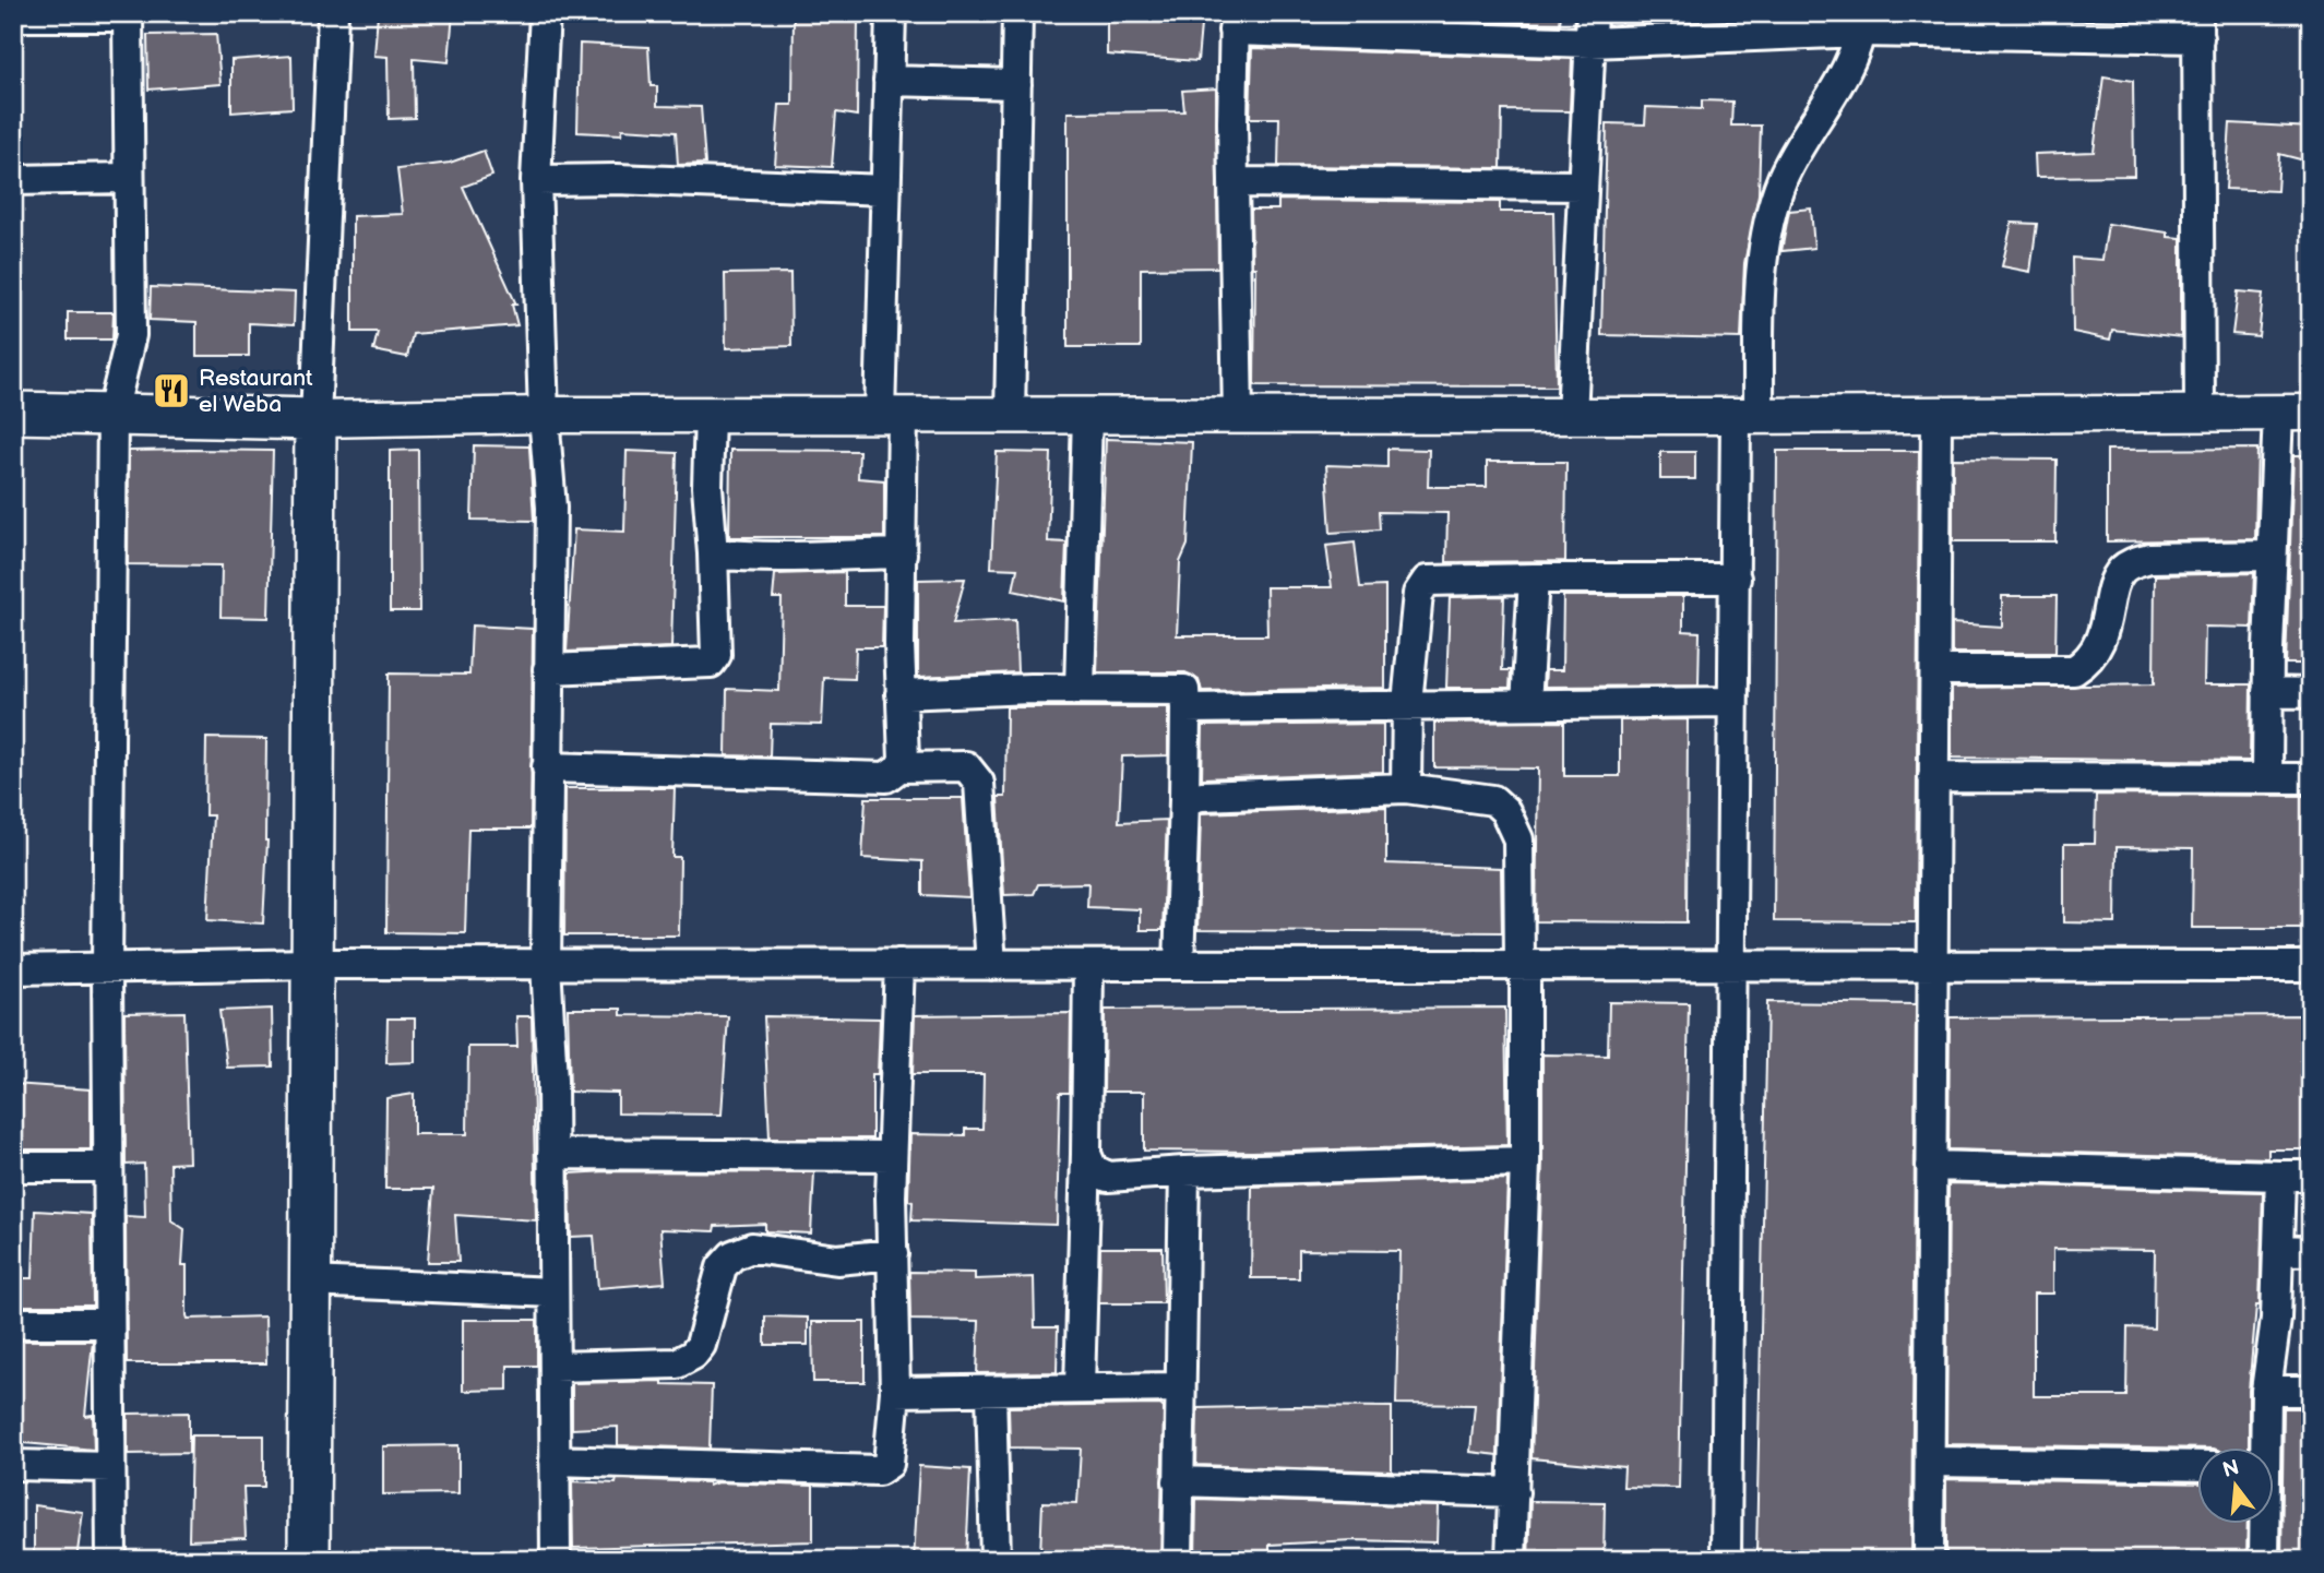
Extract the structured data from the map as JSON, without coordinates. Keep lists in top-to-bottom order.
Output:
{
  "places": {
    "restaurant": ["Restaurant el Weba"]
  },
  "north": "top"
}
